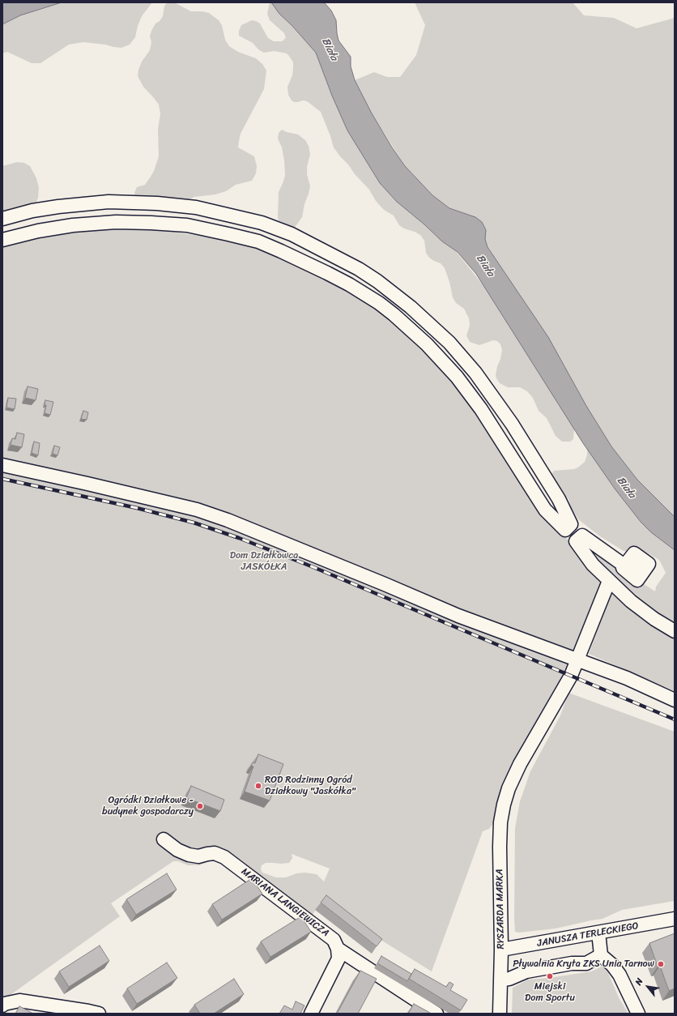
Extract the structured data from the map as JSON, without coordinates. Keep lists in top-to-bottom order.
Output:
{
  "streets": {
    "street": ["MARIANA LANGIEWICZA", "RYSZARDA MARKA", "JANUSZA TERLECKIEGO"]
  },
  "crossings": [
    ["RYSZARDA MARKA", "JANUSZA TERLECKIEGO"]
  ],
  "water": ["Biała"],
  "parks": ["Dom Działkowca JASKÓŁKA"],
  "places": [
    "ROD Rodzinny Ogród Działkowy \"Jaskółka\"",
    "Ogródki Działkowe - budynek gospodarczy",
    "Pływalnia Kryta ZKS Unia Tarnow",
    "Miejski Dom Sportu"
  ],
  "north": "top left"
}
